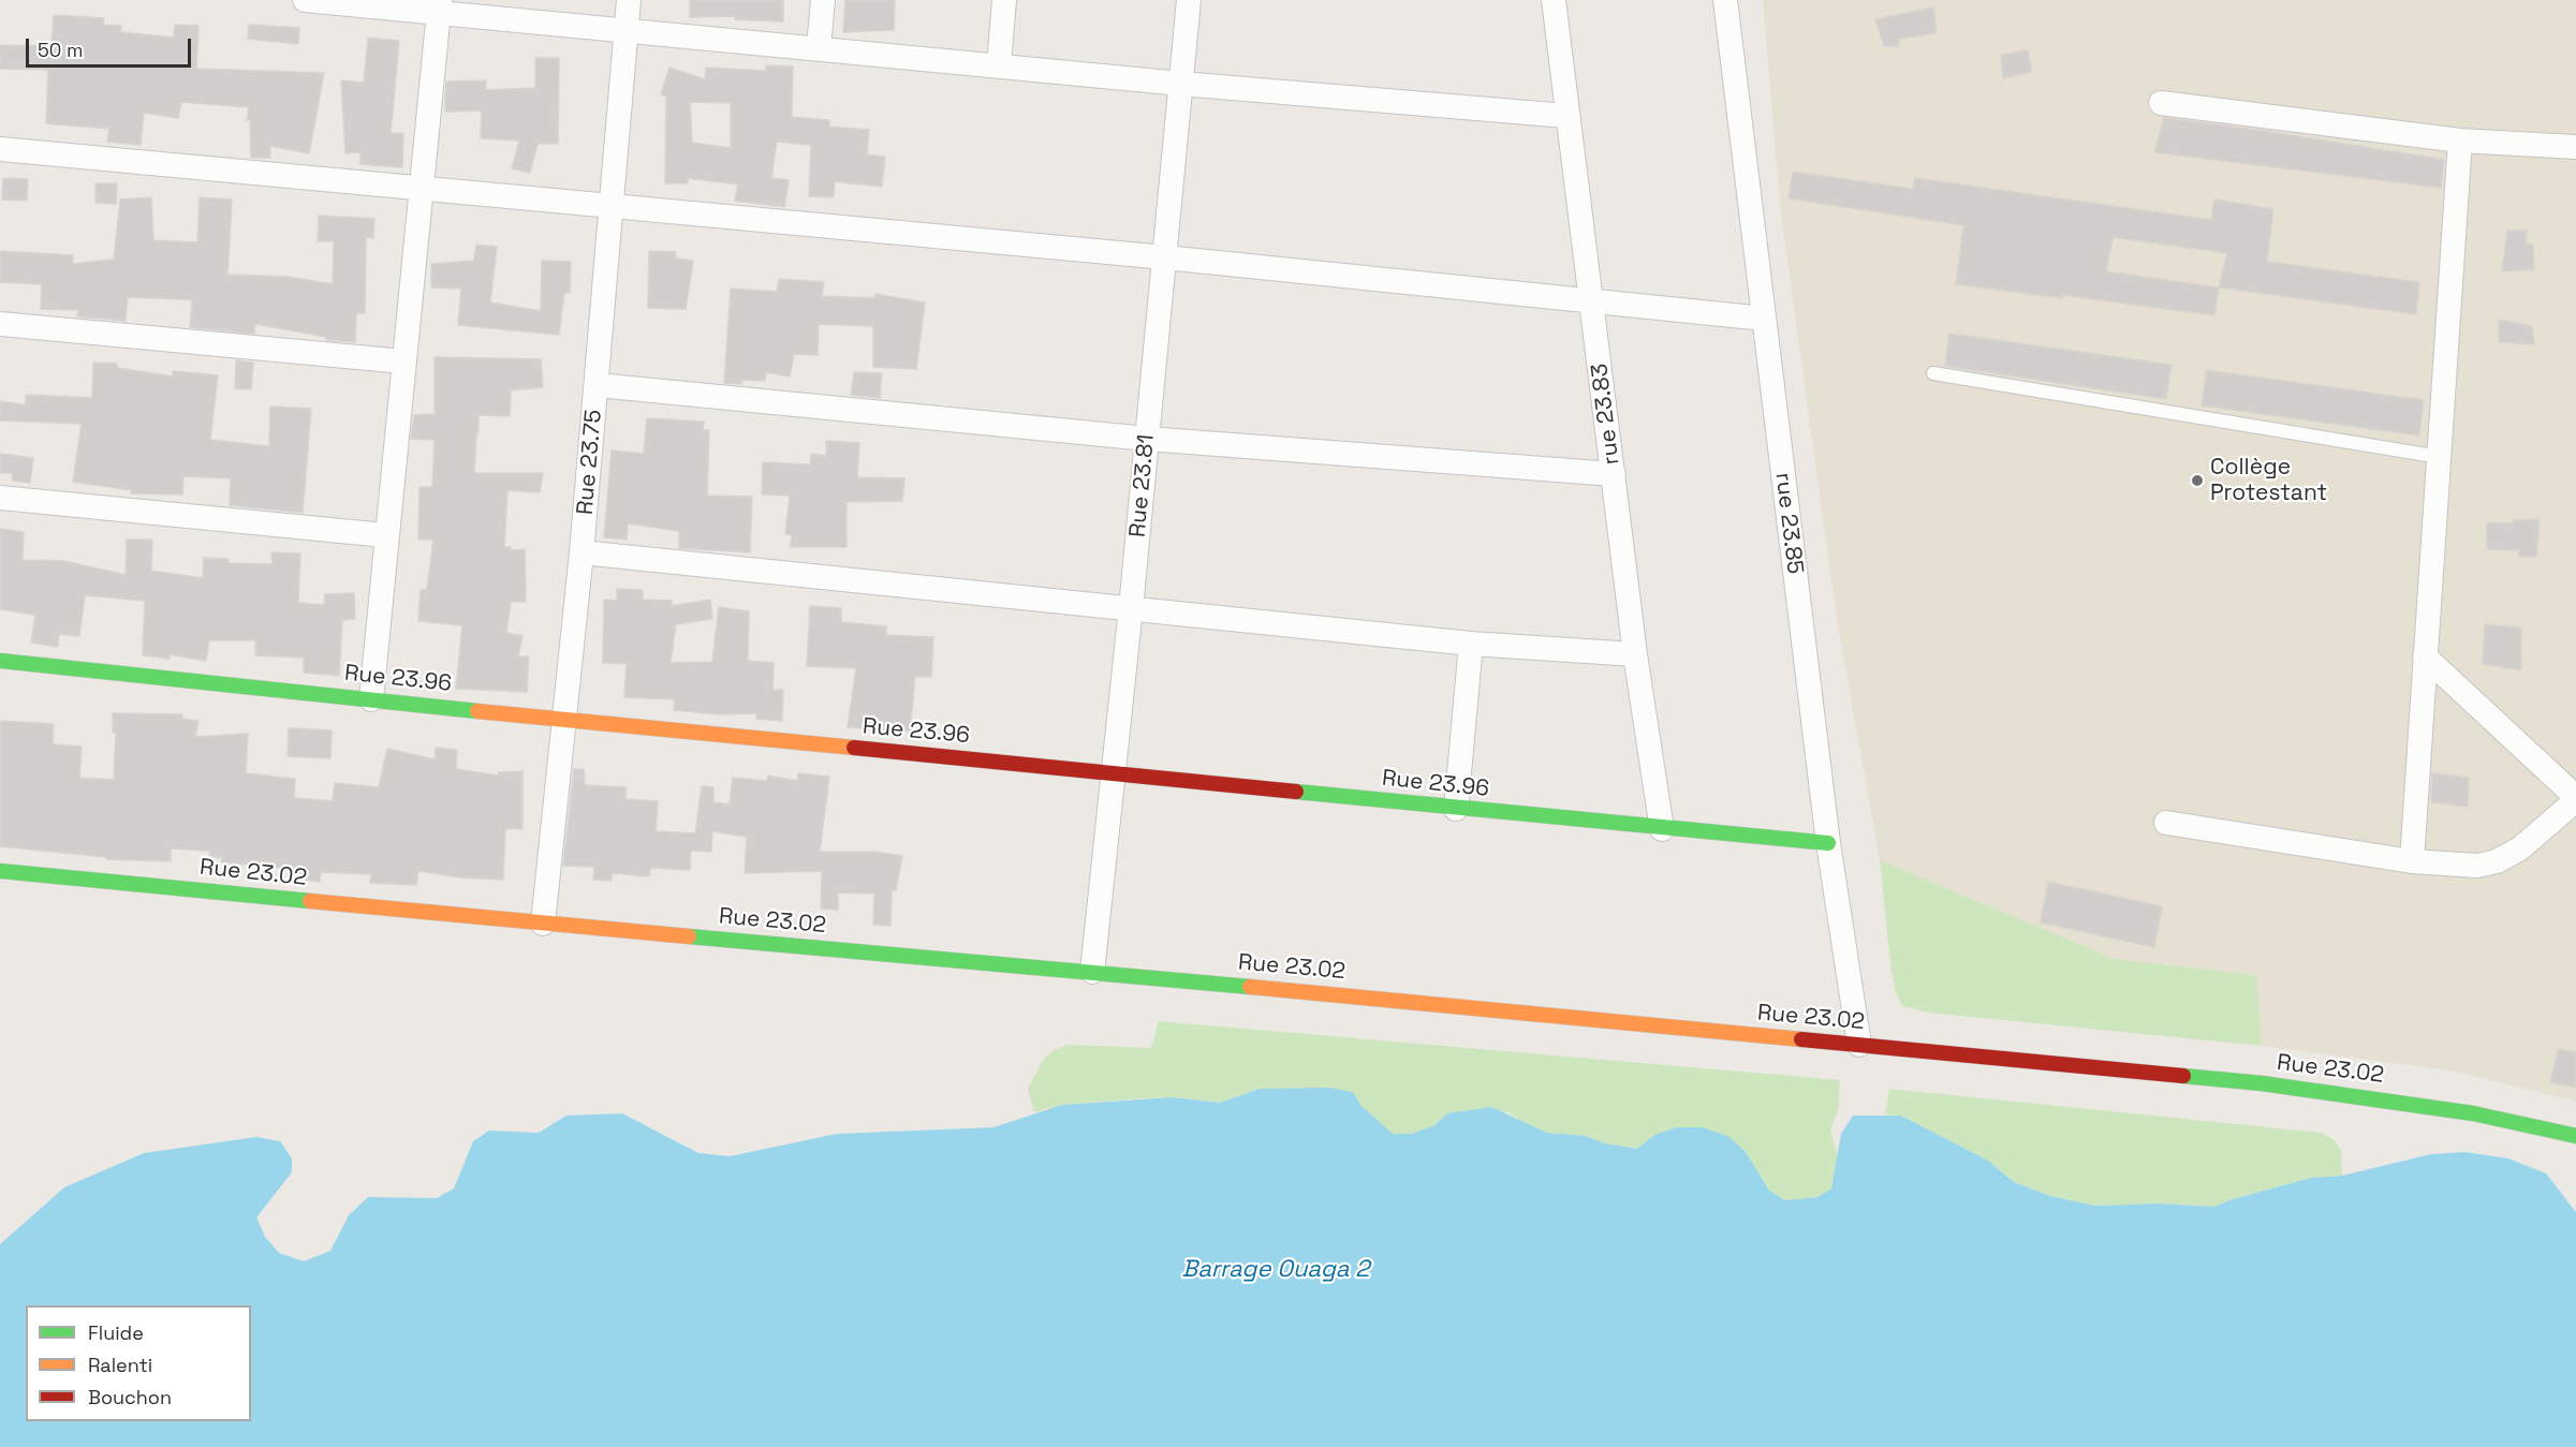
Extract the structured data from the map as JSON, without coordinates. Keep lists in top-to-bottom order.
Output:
{
  "streets": {
    "street": [
      "rue 23.83",
      "Rue 23.75",
      "Rue 23.81",
      "rue 23.85",
      "Rue 23.96",
      "Rue 23.02"
    ]
  },
  "crossings": [
    ["rue 23.83", "Rue 23.96"],
    ["Rue 23.75", "Rue 23.96"],
    ["Rue 23.75", "Rue 23.02"],
    ["Rue 23.81", "Rue 23.96"],
    ["Rue 23.81", "Rue 23.02"],
    ["rue 23.85", "Rue 23.96"],
    ["rue 23.85", "Rue 23.02"]
  ],
  "water": ["Barrage Ouaga 2"],
  "places": ["Collège Protestant"],
  "legend": ["Fluide", "Ralenti", "Bouchon"],
  "scale_bar": "50 m"
}
